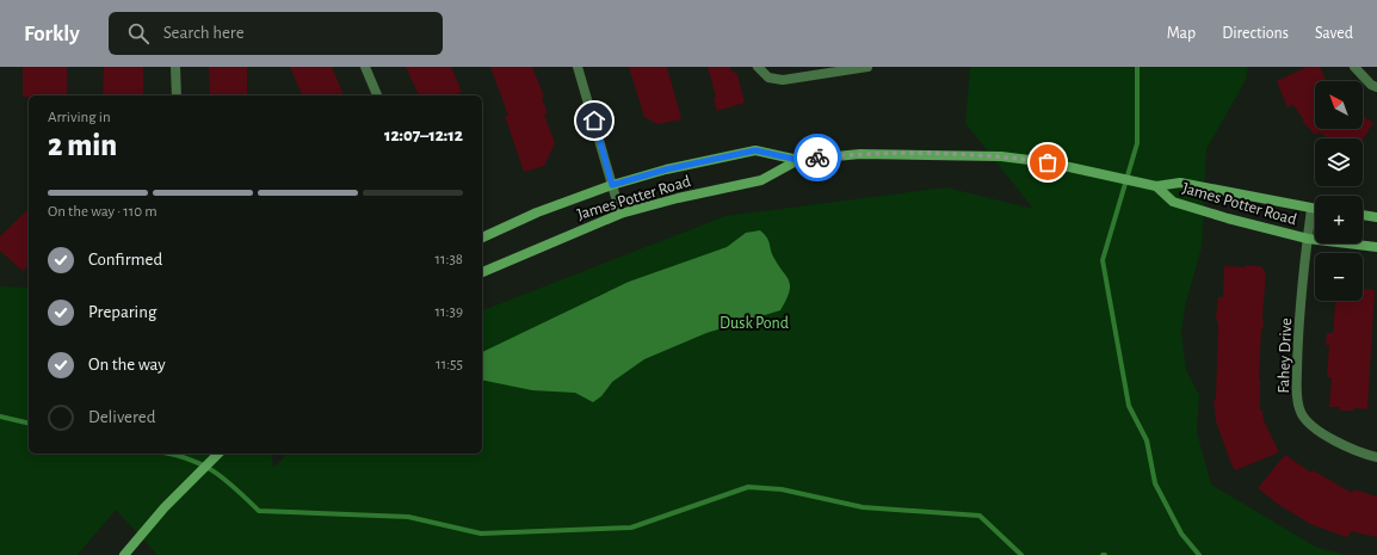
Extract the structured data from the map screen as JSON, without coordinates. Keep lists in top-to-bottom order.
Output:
{
  "streets": {
    "main road": ["James Potter Road"],
    "street": ["Fahey Drive"]
  },
  "crossings": [
    ["James Potter Road", "Fahey Drive"]
  ],
  "parks": ["Dusk Pond"],
  "north": "top left",
  "page": {
    "header": "Forkly",
    "search": "Search here",
    "nav": ["Map", "Directions", "Saved"],
    "map_buttons": ["+", "−"],
    "heading": ["2 min", "Arriving in", "12:07–12:12"],
    "bar": "On the way · 110 m",
    "list": [
      ["Confirmed", "11:38"],
      ["Preparing", "11:39"],
      ["On the way", "11:55"],
      "Delivered"
    ]
  }
}
